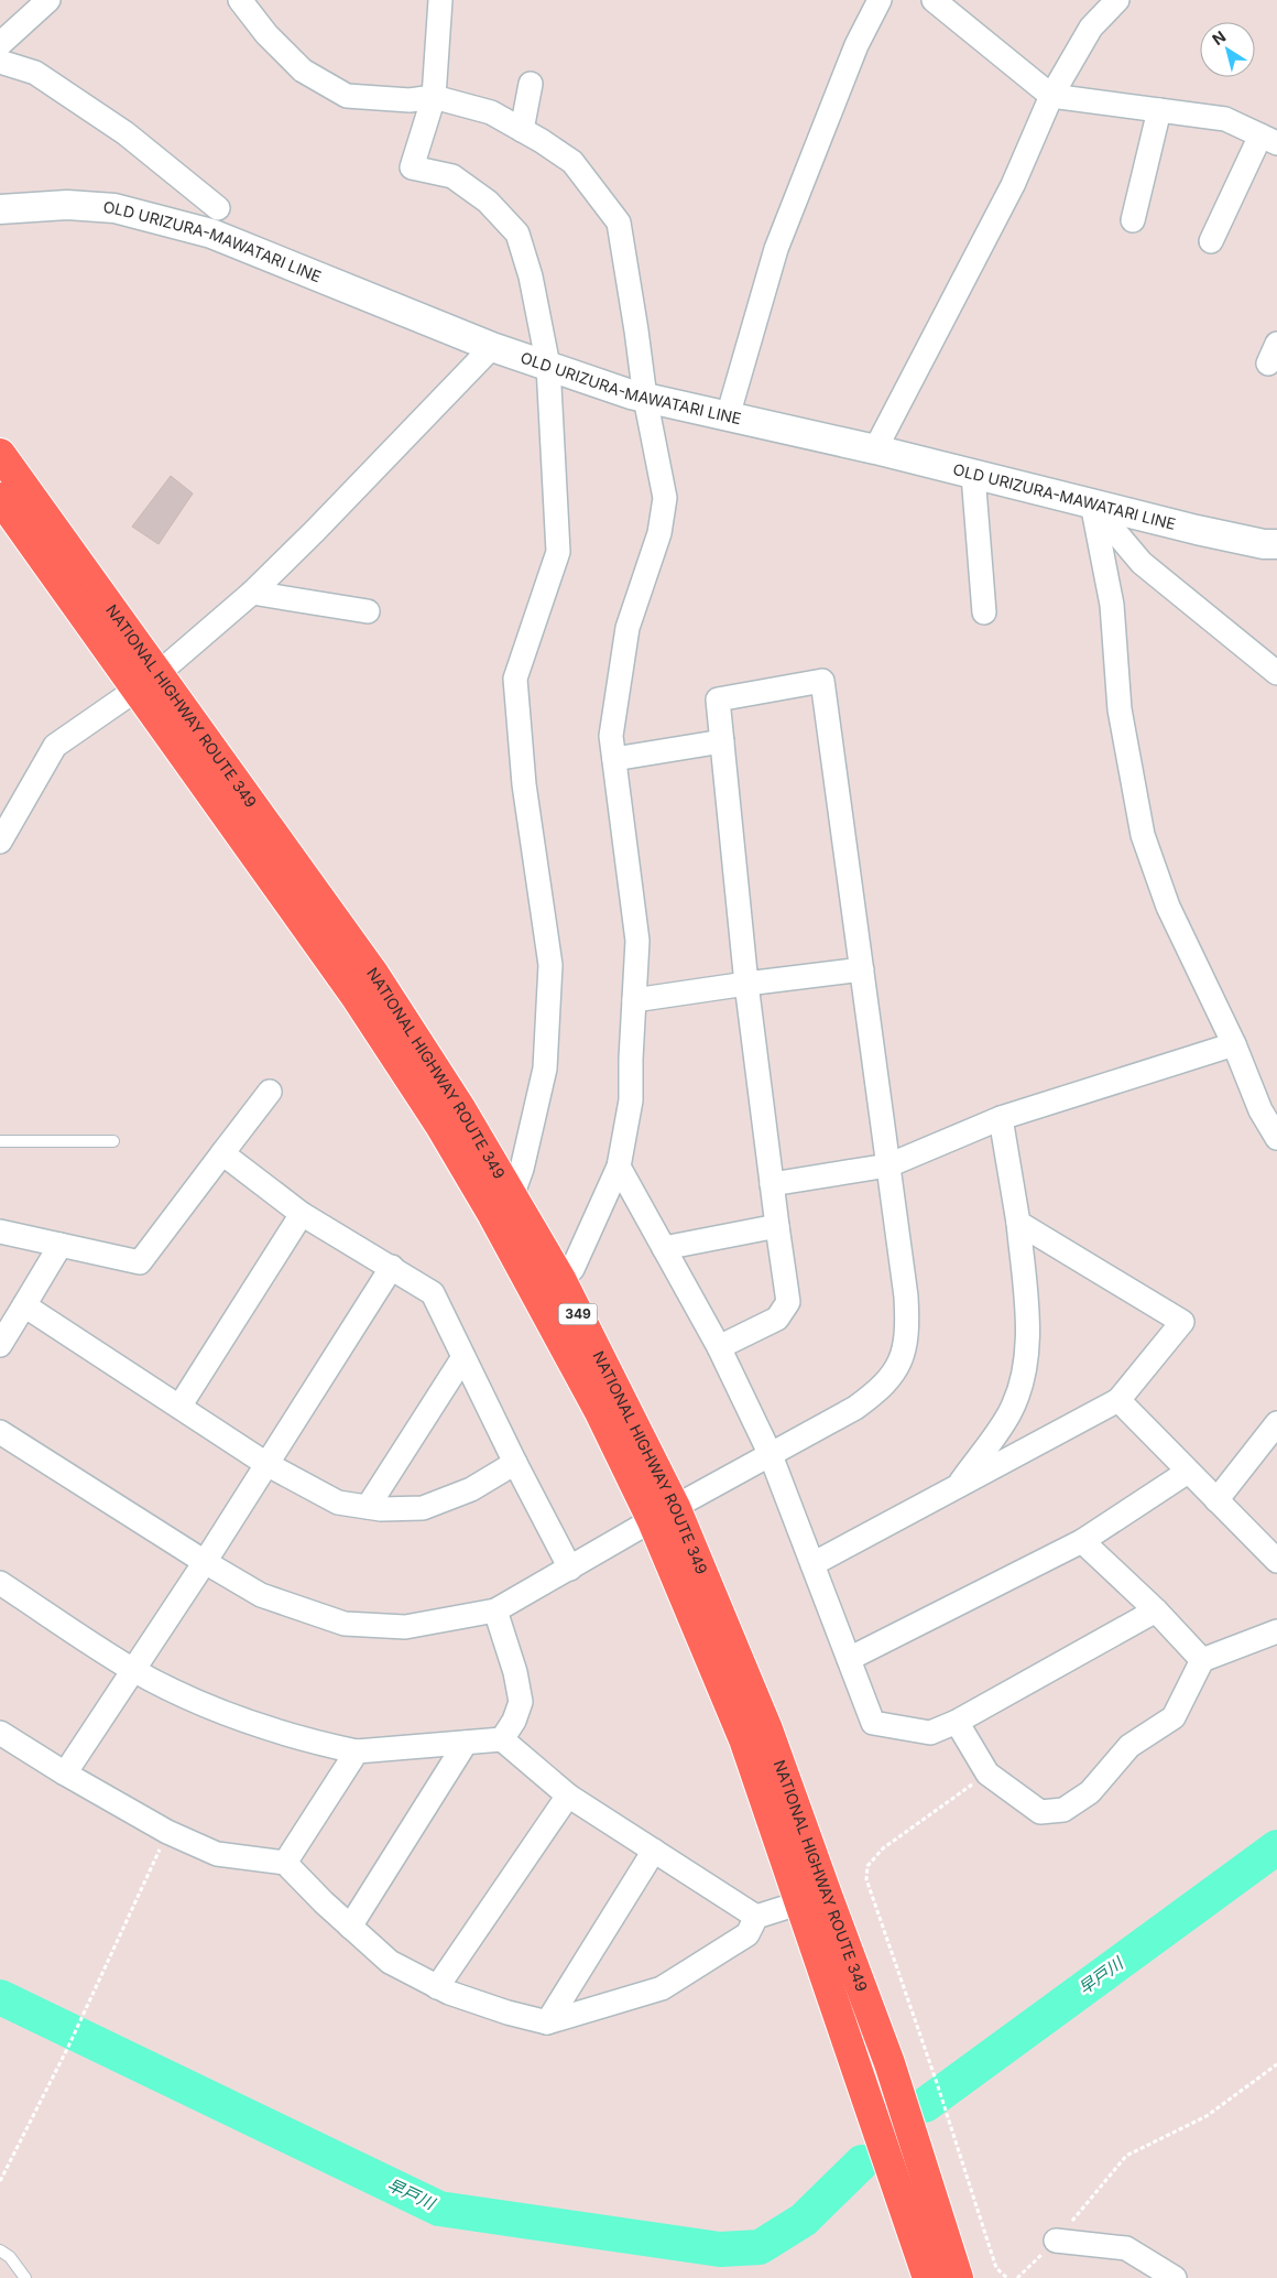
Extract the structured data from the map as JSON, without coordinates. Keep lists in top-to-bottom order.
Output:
{
  "streets": {
    "highway": ["NATIONAL HIGHWAY ROUTE 349", "349"],
    "street": ["OLD URIZURA-MAWATARI LINE"]
  },
  "water": ["早戸川"],
  "north": "top left"
}
